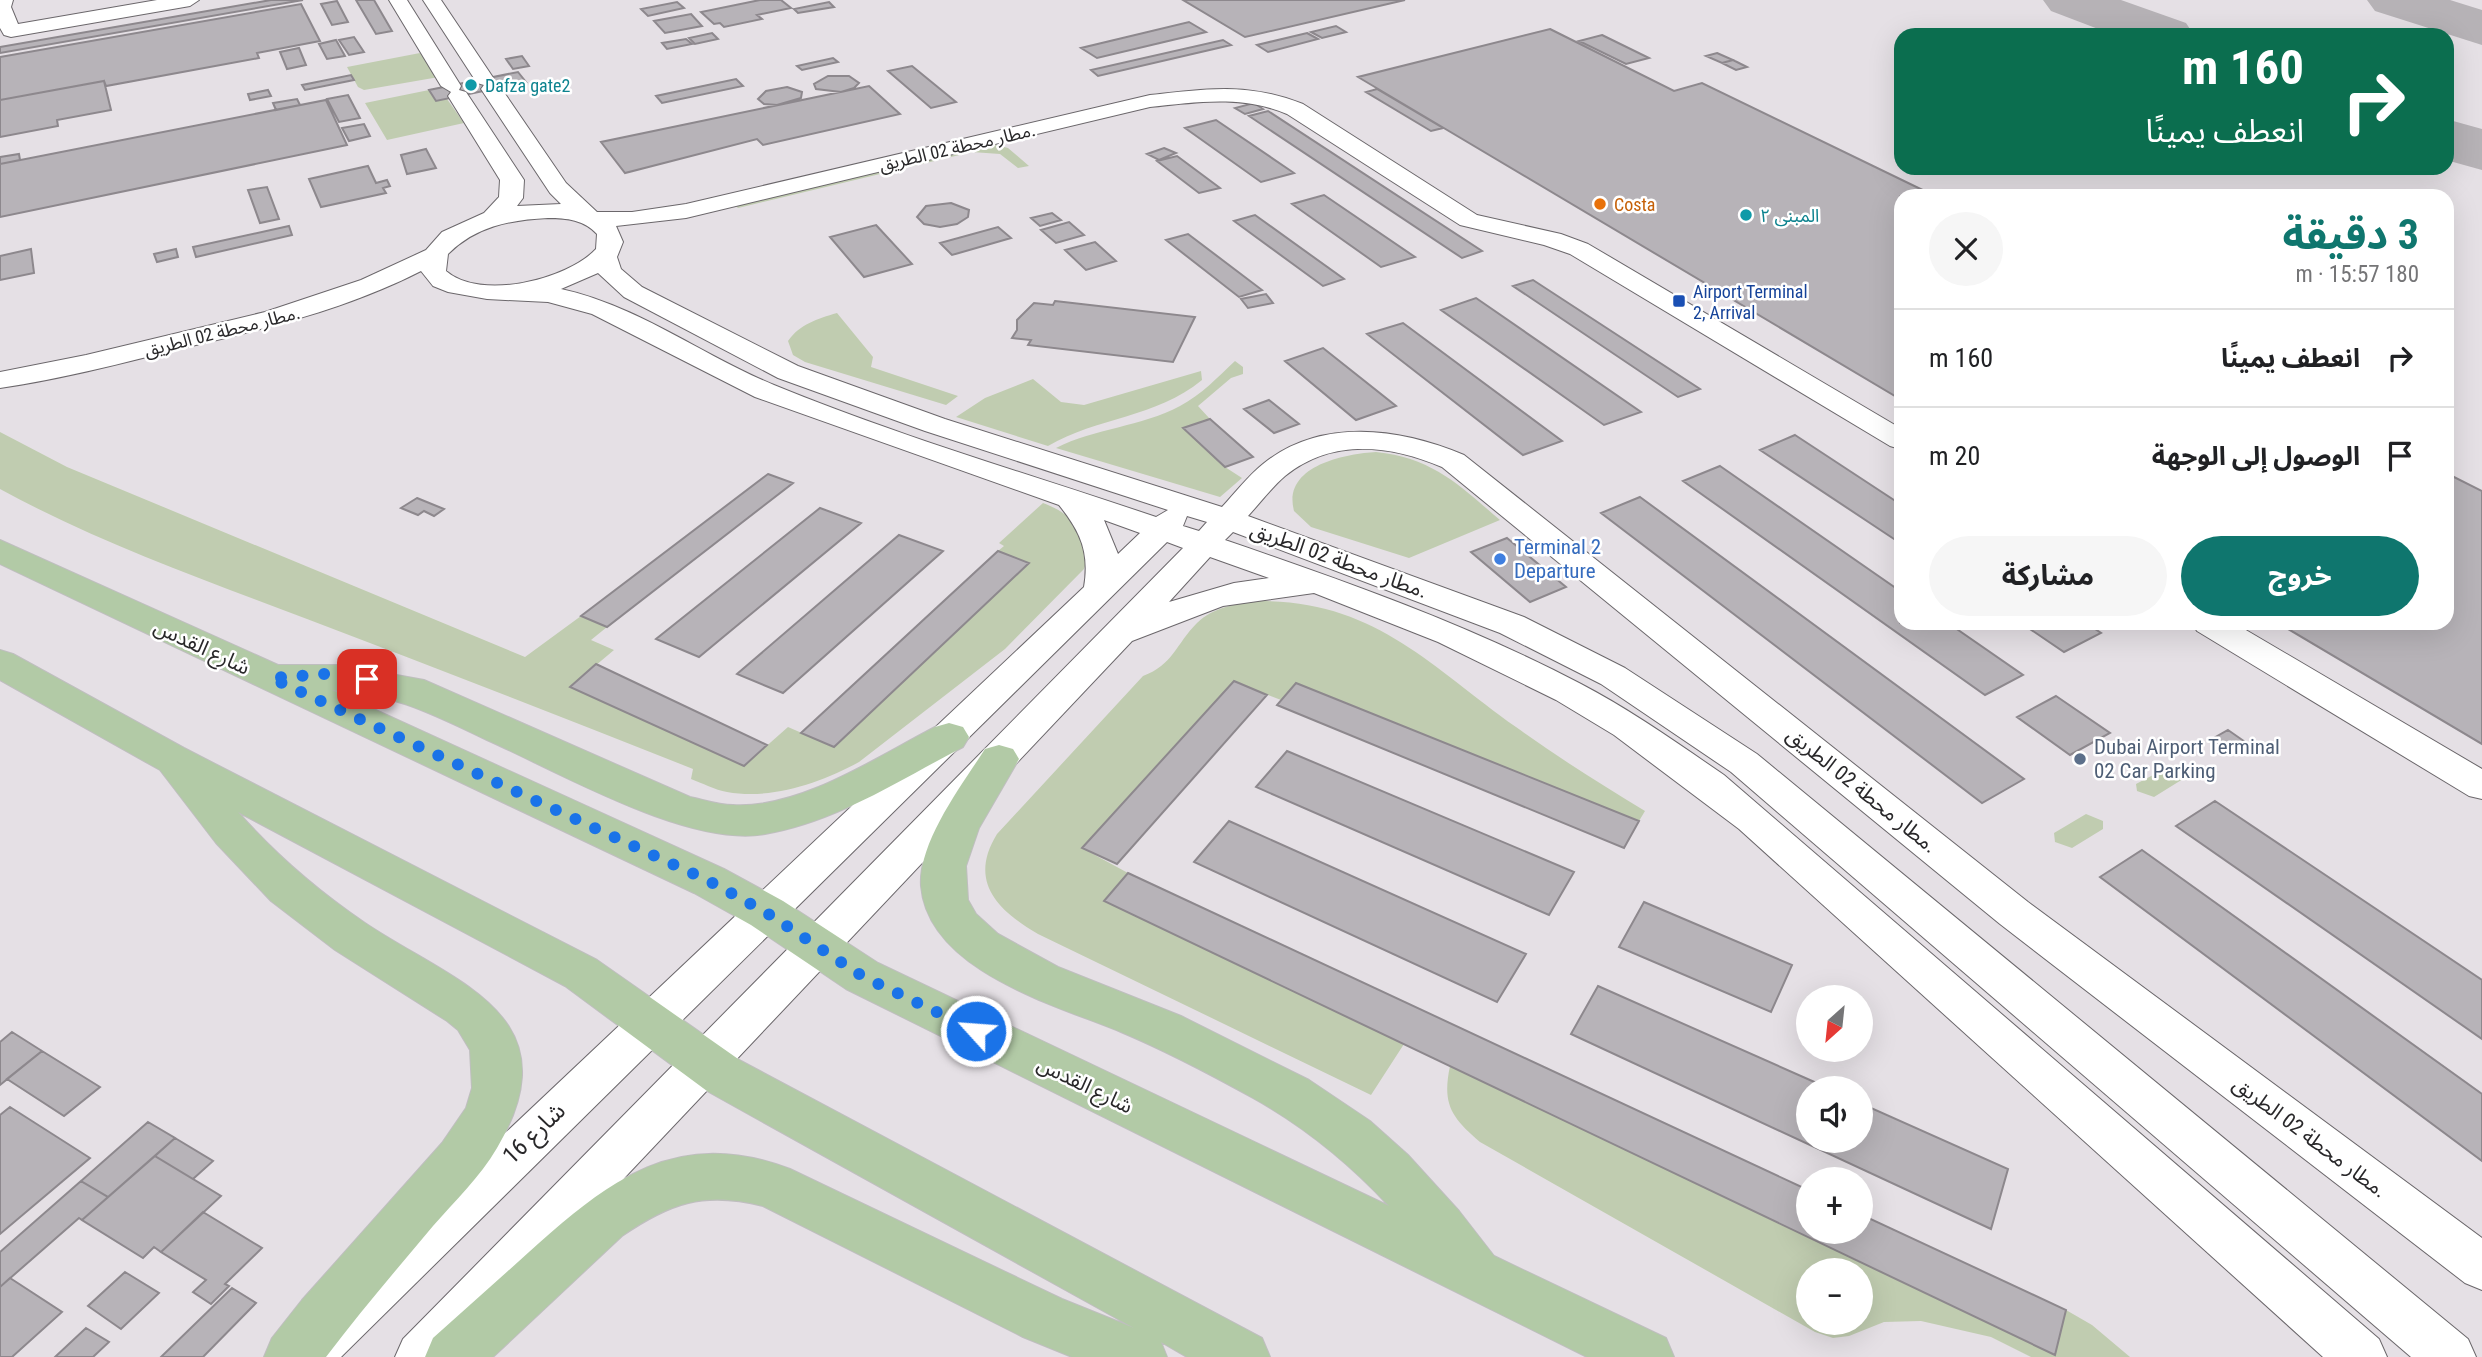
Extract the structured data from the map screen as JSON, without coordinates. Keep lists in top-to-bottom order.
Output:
{
  "streets": {
    "main road": ["شارع القدس"],
    "street": ["مطار محطة 02 الطريق.", "شارع 16"]
  },
  "crossings": [
    ["مطار محطة 02 الطريق.", "شارع القدس"],
    ["شارع القدس", "شارع 16"]
  ],
  "places": {
    "other": [
      "Dafza gate2",
      "Costa",
      "المبنى ٢",
      "Terminal 2 Departure",
      "Dubai Airport Terminal 02 Car Parking"
    ],
    "transit": ["Airport Terminal 2, Arrival"]
  },
  "north": "bottom left",
  "page": {
    "turn": ["160 m", "انعطف يمينًا"],
    "heading": ["3 دقيقة", "180 m · 15:57"],
    "list": [
      {
        "name": "انعطف يمينًا",
        "value": "160 m"
      },
      {
        "name": "الوصول إلى الوجهة",
        "value": "20 m"
      }
    ],
    "buttons": ["خروج", "مشاركة"],
    "map_buttons": ["+", "−"]
  }
}
